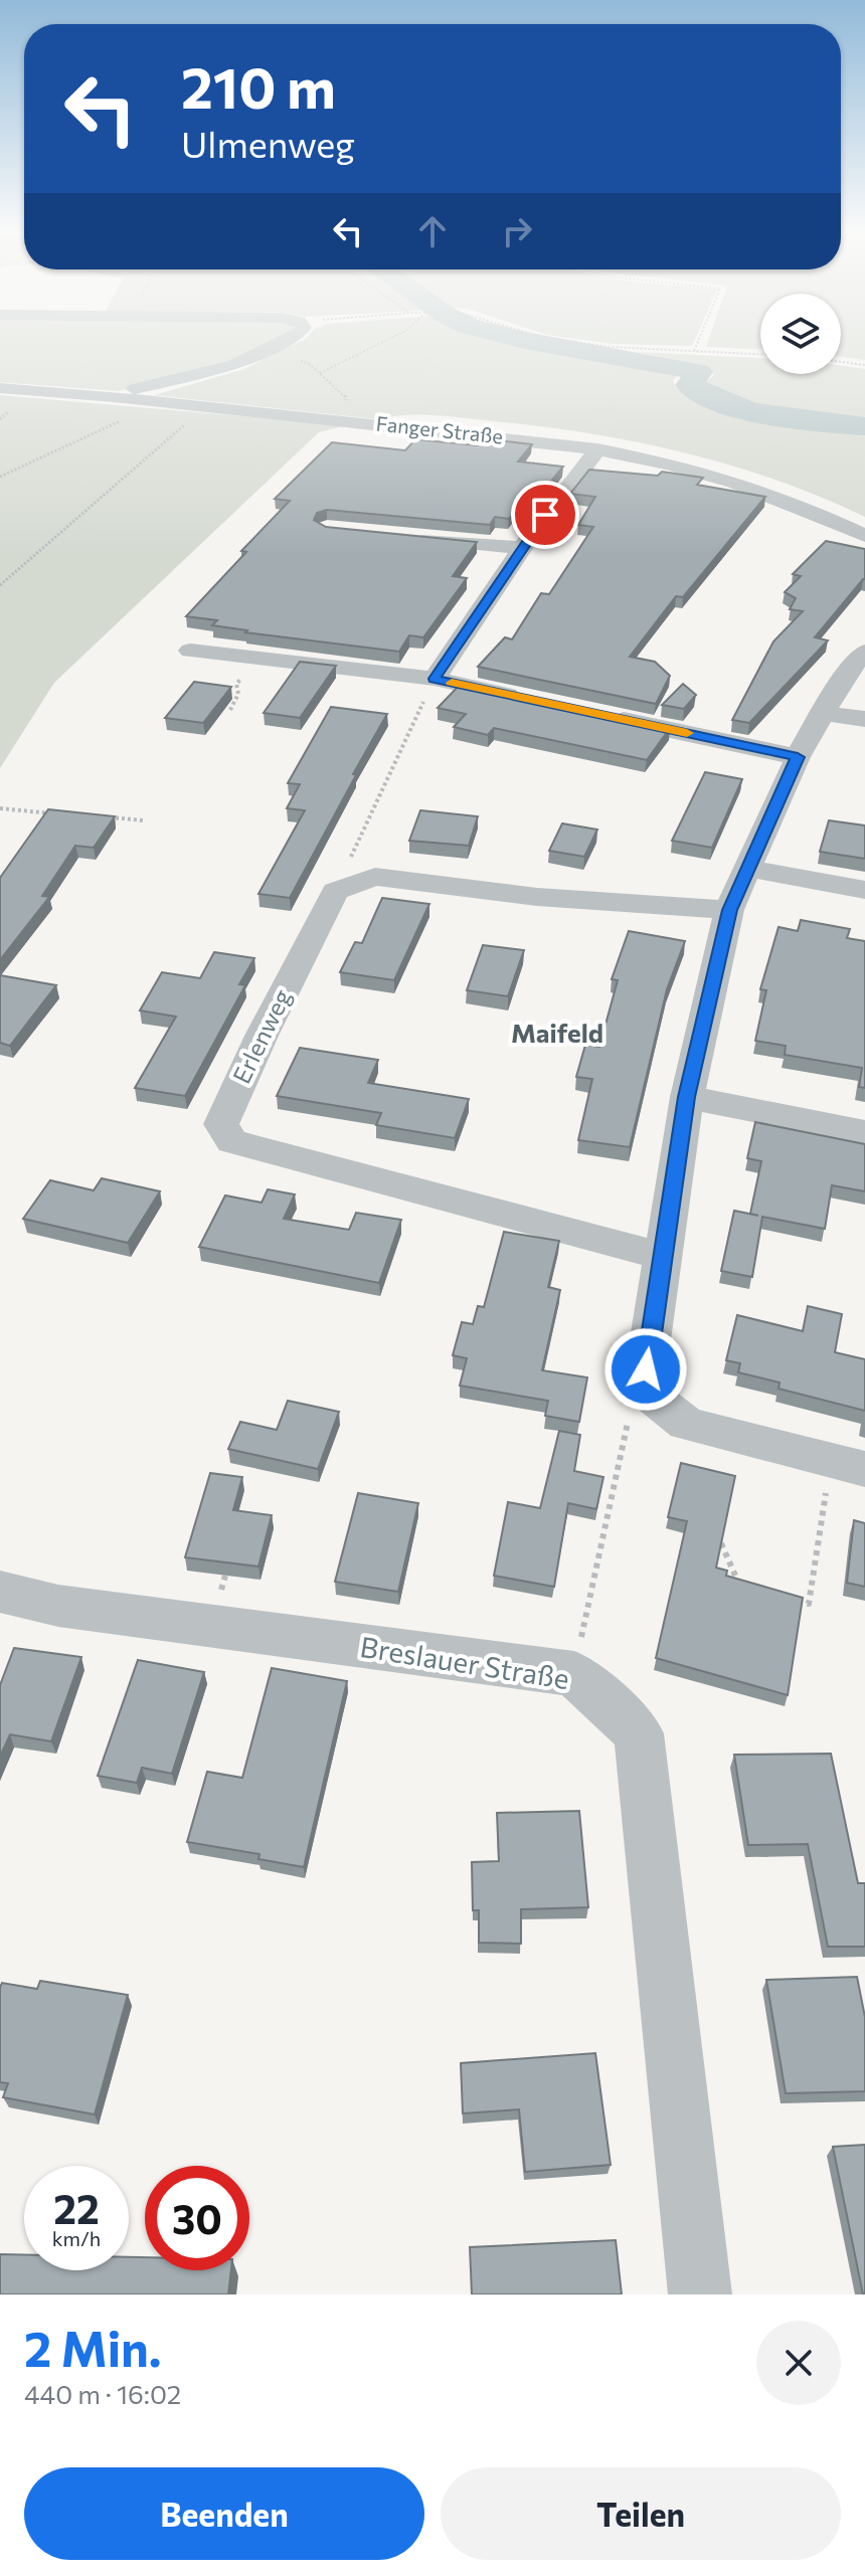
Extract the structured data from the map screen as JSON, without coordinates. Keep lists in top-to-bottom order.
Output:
{
  "streets": {
    "street": ["Fanger Straße", "Erlenweg", "Breslauer Straße"]
  },
  "districts": ["Maifeld"],
  "page": {
    "turn": ["210 m", "Ulmenweg"],
    "speed": "22 km/h",
    "limit": "30",
    "heading": ["2 Min.", "440 m · 16:02"],
    "buttons": ["Beenden", "Teilen"]
  }
}
